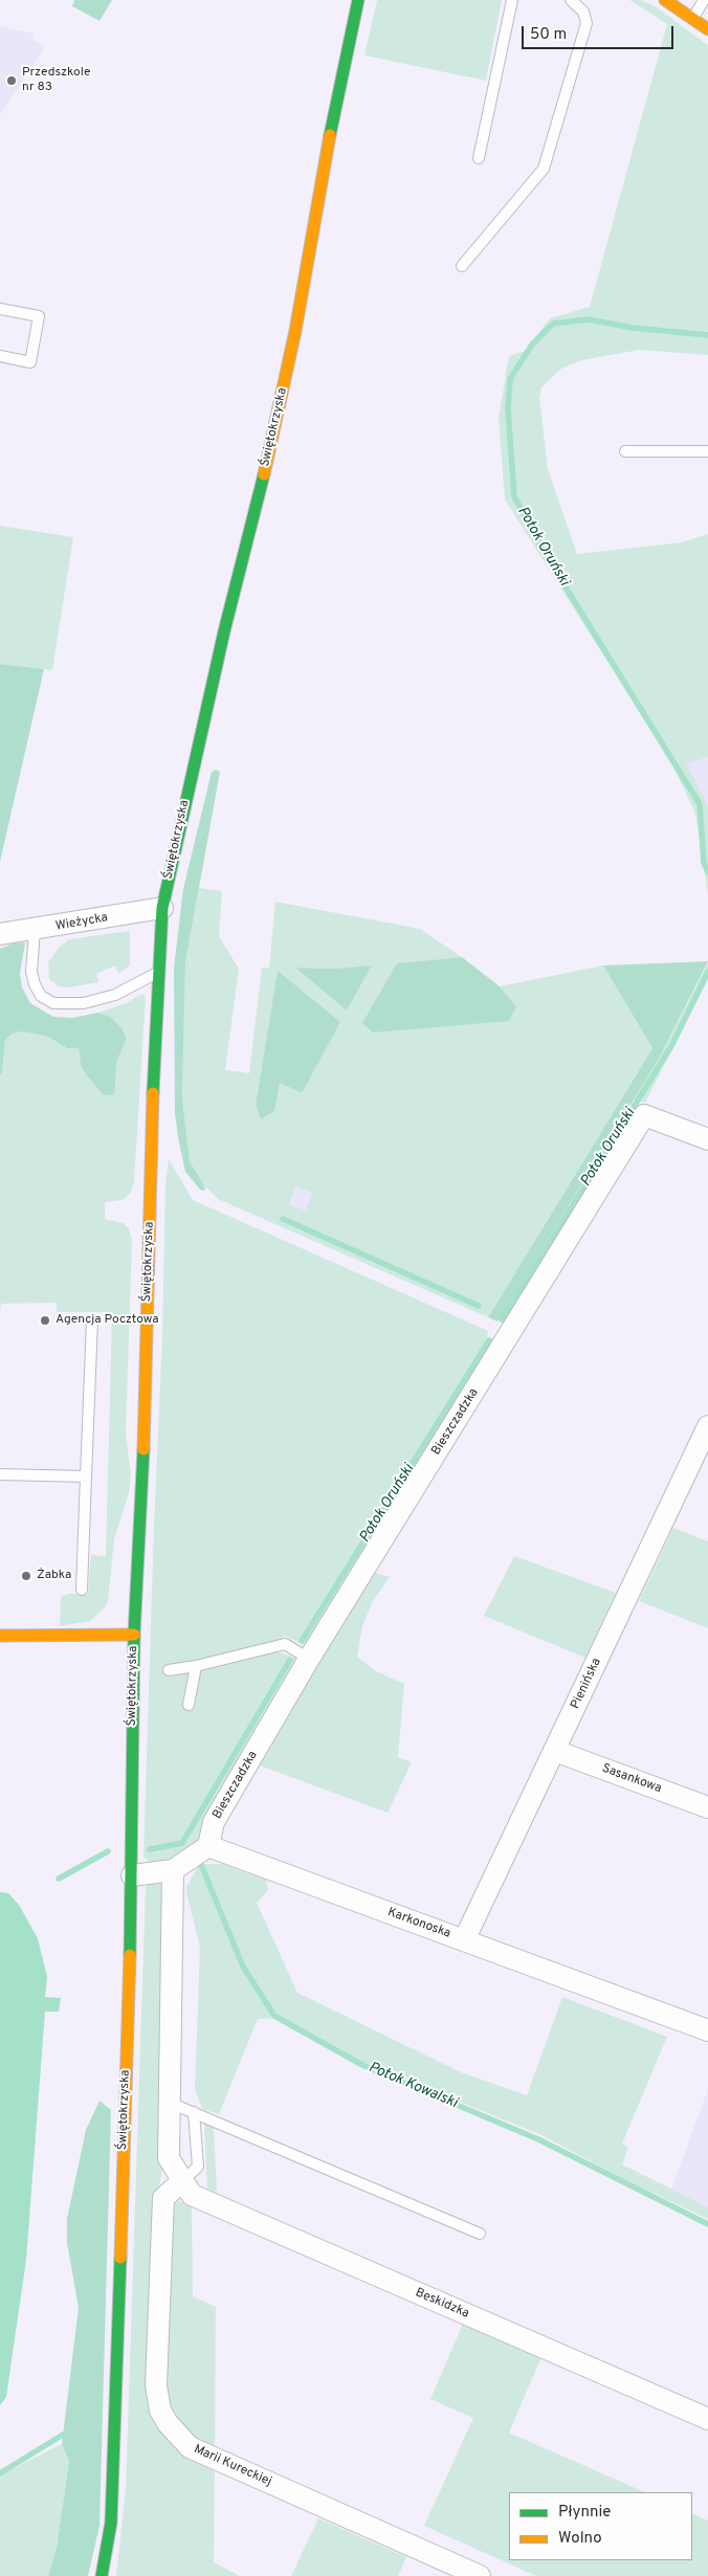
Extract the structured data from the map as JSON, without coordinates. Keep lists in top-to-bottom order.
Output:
{
  "streets": {
    "main road": ["Świętokrzyska"],
    "street": [
      "Wieżycka",
      "Bieszczadzka",
      "Pienińska",
      "Sasankowa",
      "Karkonoska",
      "Beskidzka",
      "Marii Kureckiej"
    ]
  },
  "crossings": [
    ["Świętokrzyska", "Wieżycka"],
    ["Bieszczadzka", "Karkonoska"],
    ["Pienińska", "Sasankowa"],
    ["Pienińska", "Karkonoska"],
    ["Beskidzka", "Marii Kureckiej"]
  ],
  "water": ["Potok Oruński", "Potok Kowalski"],
  "places": ["Przedszkole nr 83", "Agencja Pocztowa", "Żabka"],
  "legend": ["Płynnie", "Wolno"],
  "scale_bar": "50 m"
}
